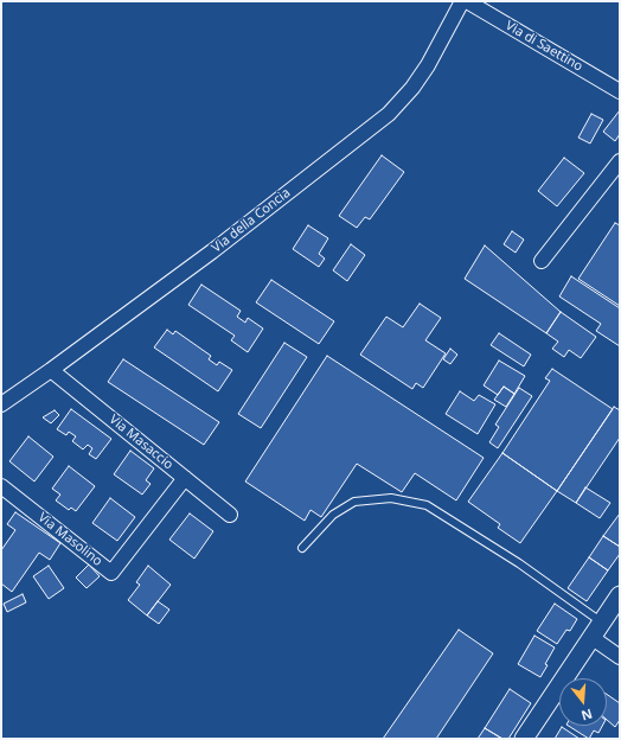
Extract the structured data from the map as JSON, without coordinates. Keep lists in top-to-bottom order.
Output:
{
  "streets": {
    "street": [
      "Via di Saettino",
      "Via della Concia",
      "Via Masaccio",
      "Via Masolino"
    ]
  },
  "crossings": [
    ["Via della Concia", "Via Masaccio"],
    ["Via Masaccio", "Via Masolino"]
  ],
  "north": "bottom"
}
